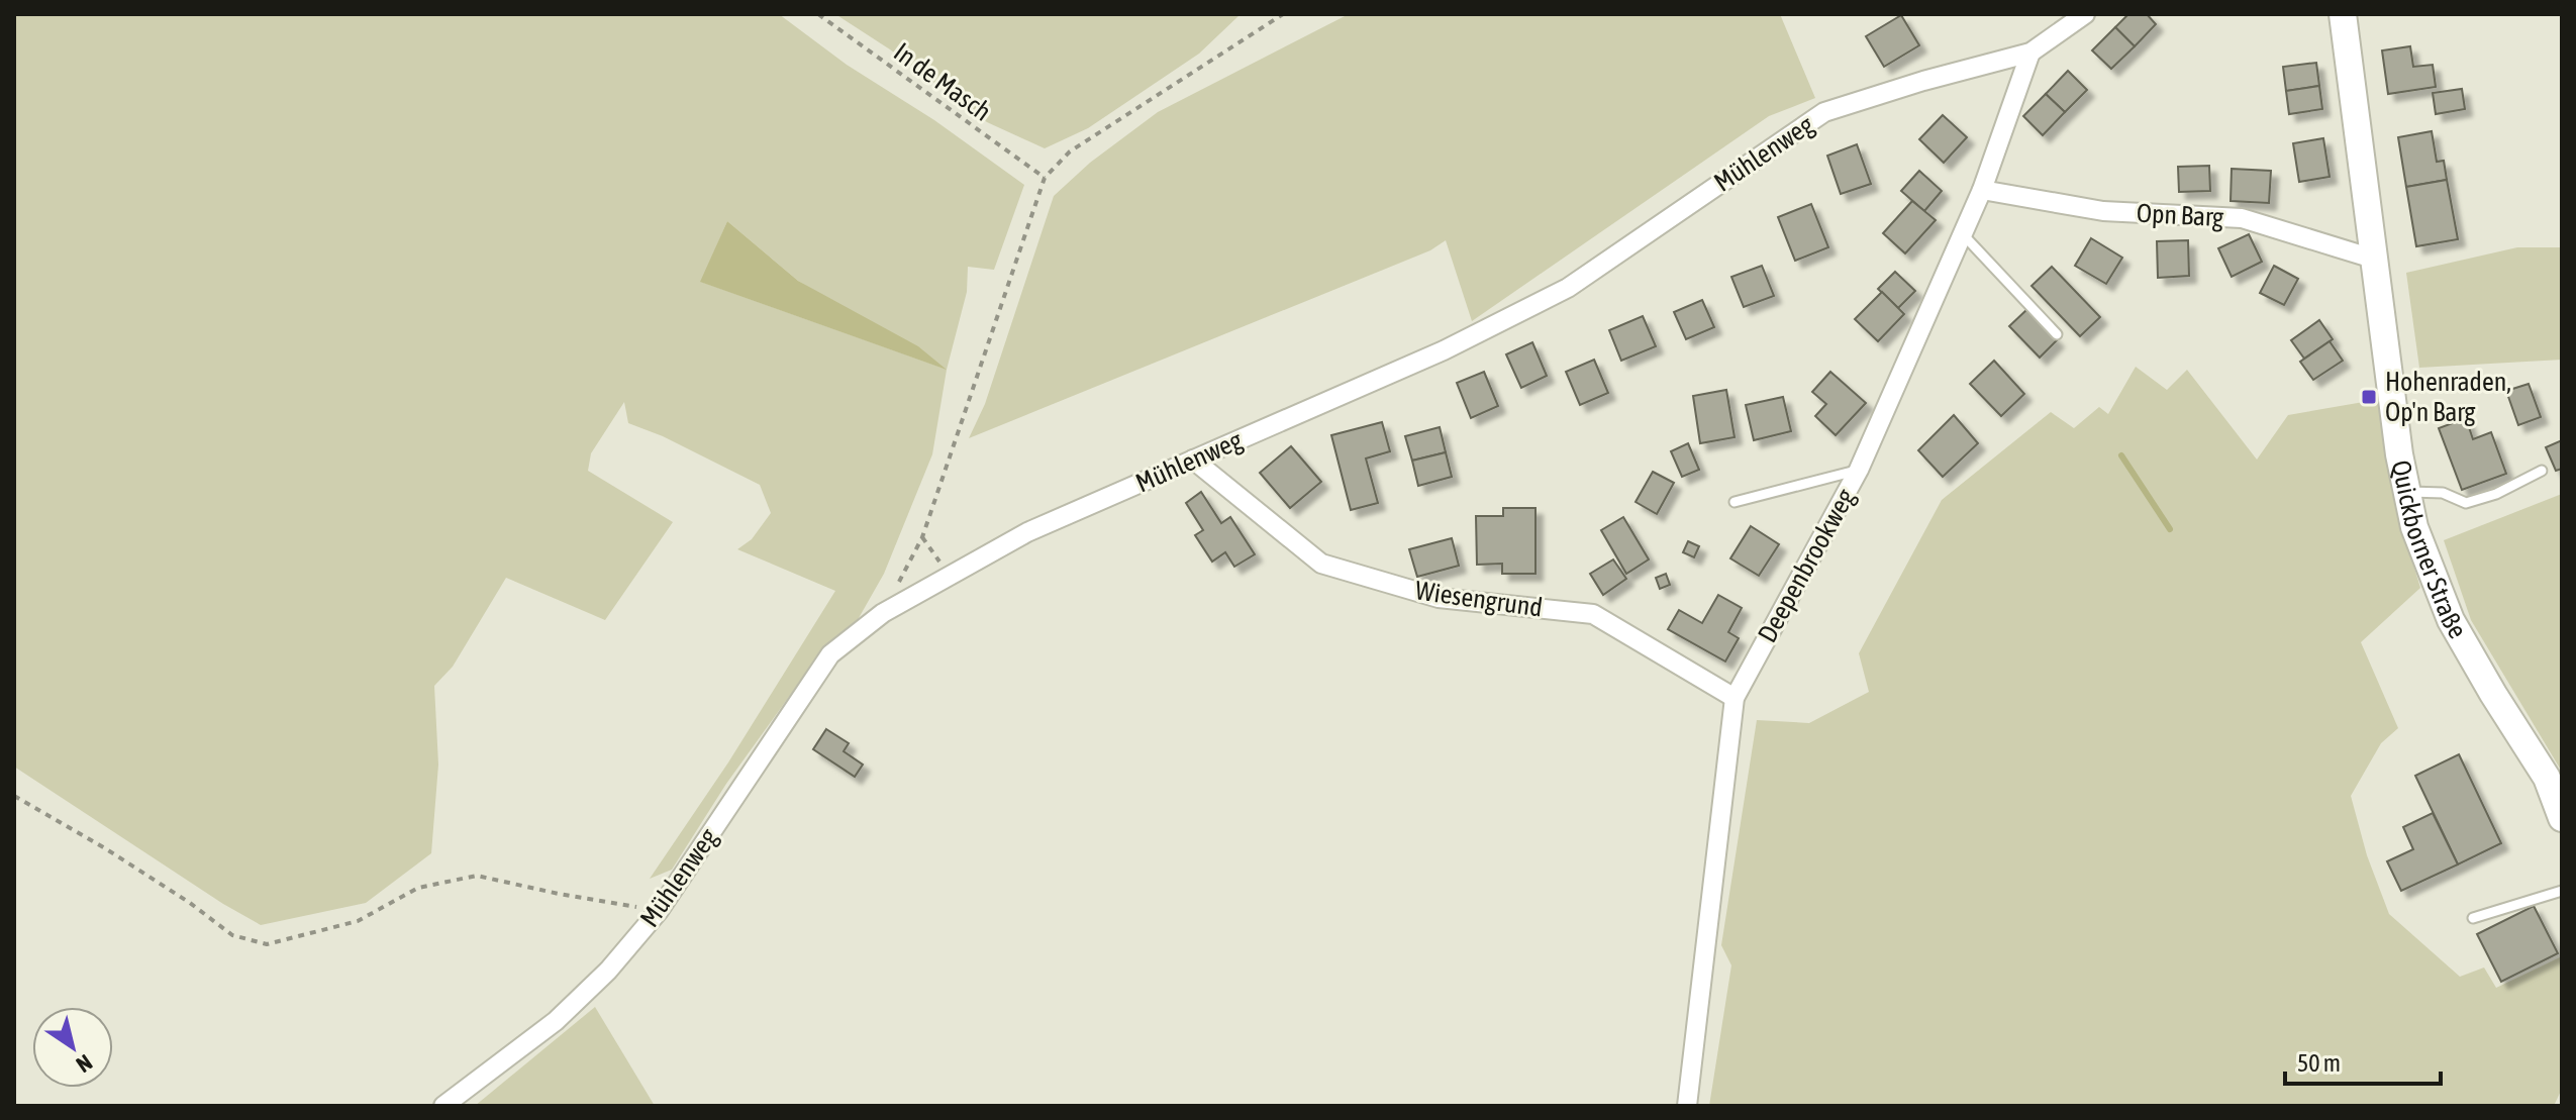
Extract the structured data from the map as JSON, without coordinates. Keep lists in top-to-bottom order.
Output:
{
  "streets": {
    "main road": ["Quickborner Straße"],
    "street": [
      "Mühlenweg",
      "Opn Barg",
      "Deepenbrookweg",
      "Wiesengrund"
    ],
    "path": ["In de Masch"]
  },
  "crossings": [
    ["Mühlenweg", "Deepenbrookweg"],
    ["Mühlenweg", "Wiesengrund"],
    ["Opn Barg", "Quickborner Straße"],
    ["Opn Barg", "Deepenbrookweg"],
    ["Deepenbrookweg", "Wiesengrund"]
  ],
  "places": {
    "transit": ["Hohenraden, Op'n Barg"]
  },
  "scale_bar": "50 m",
  "north": "bottom right"
}
